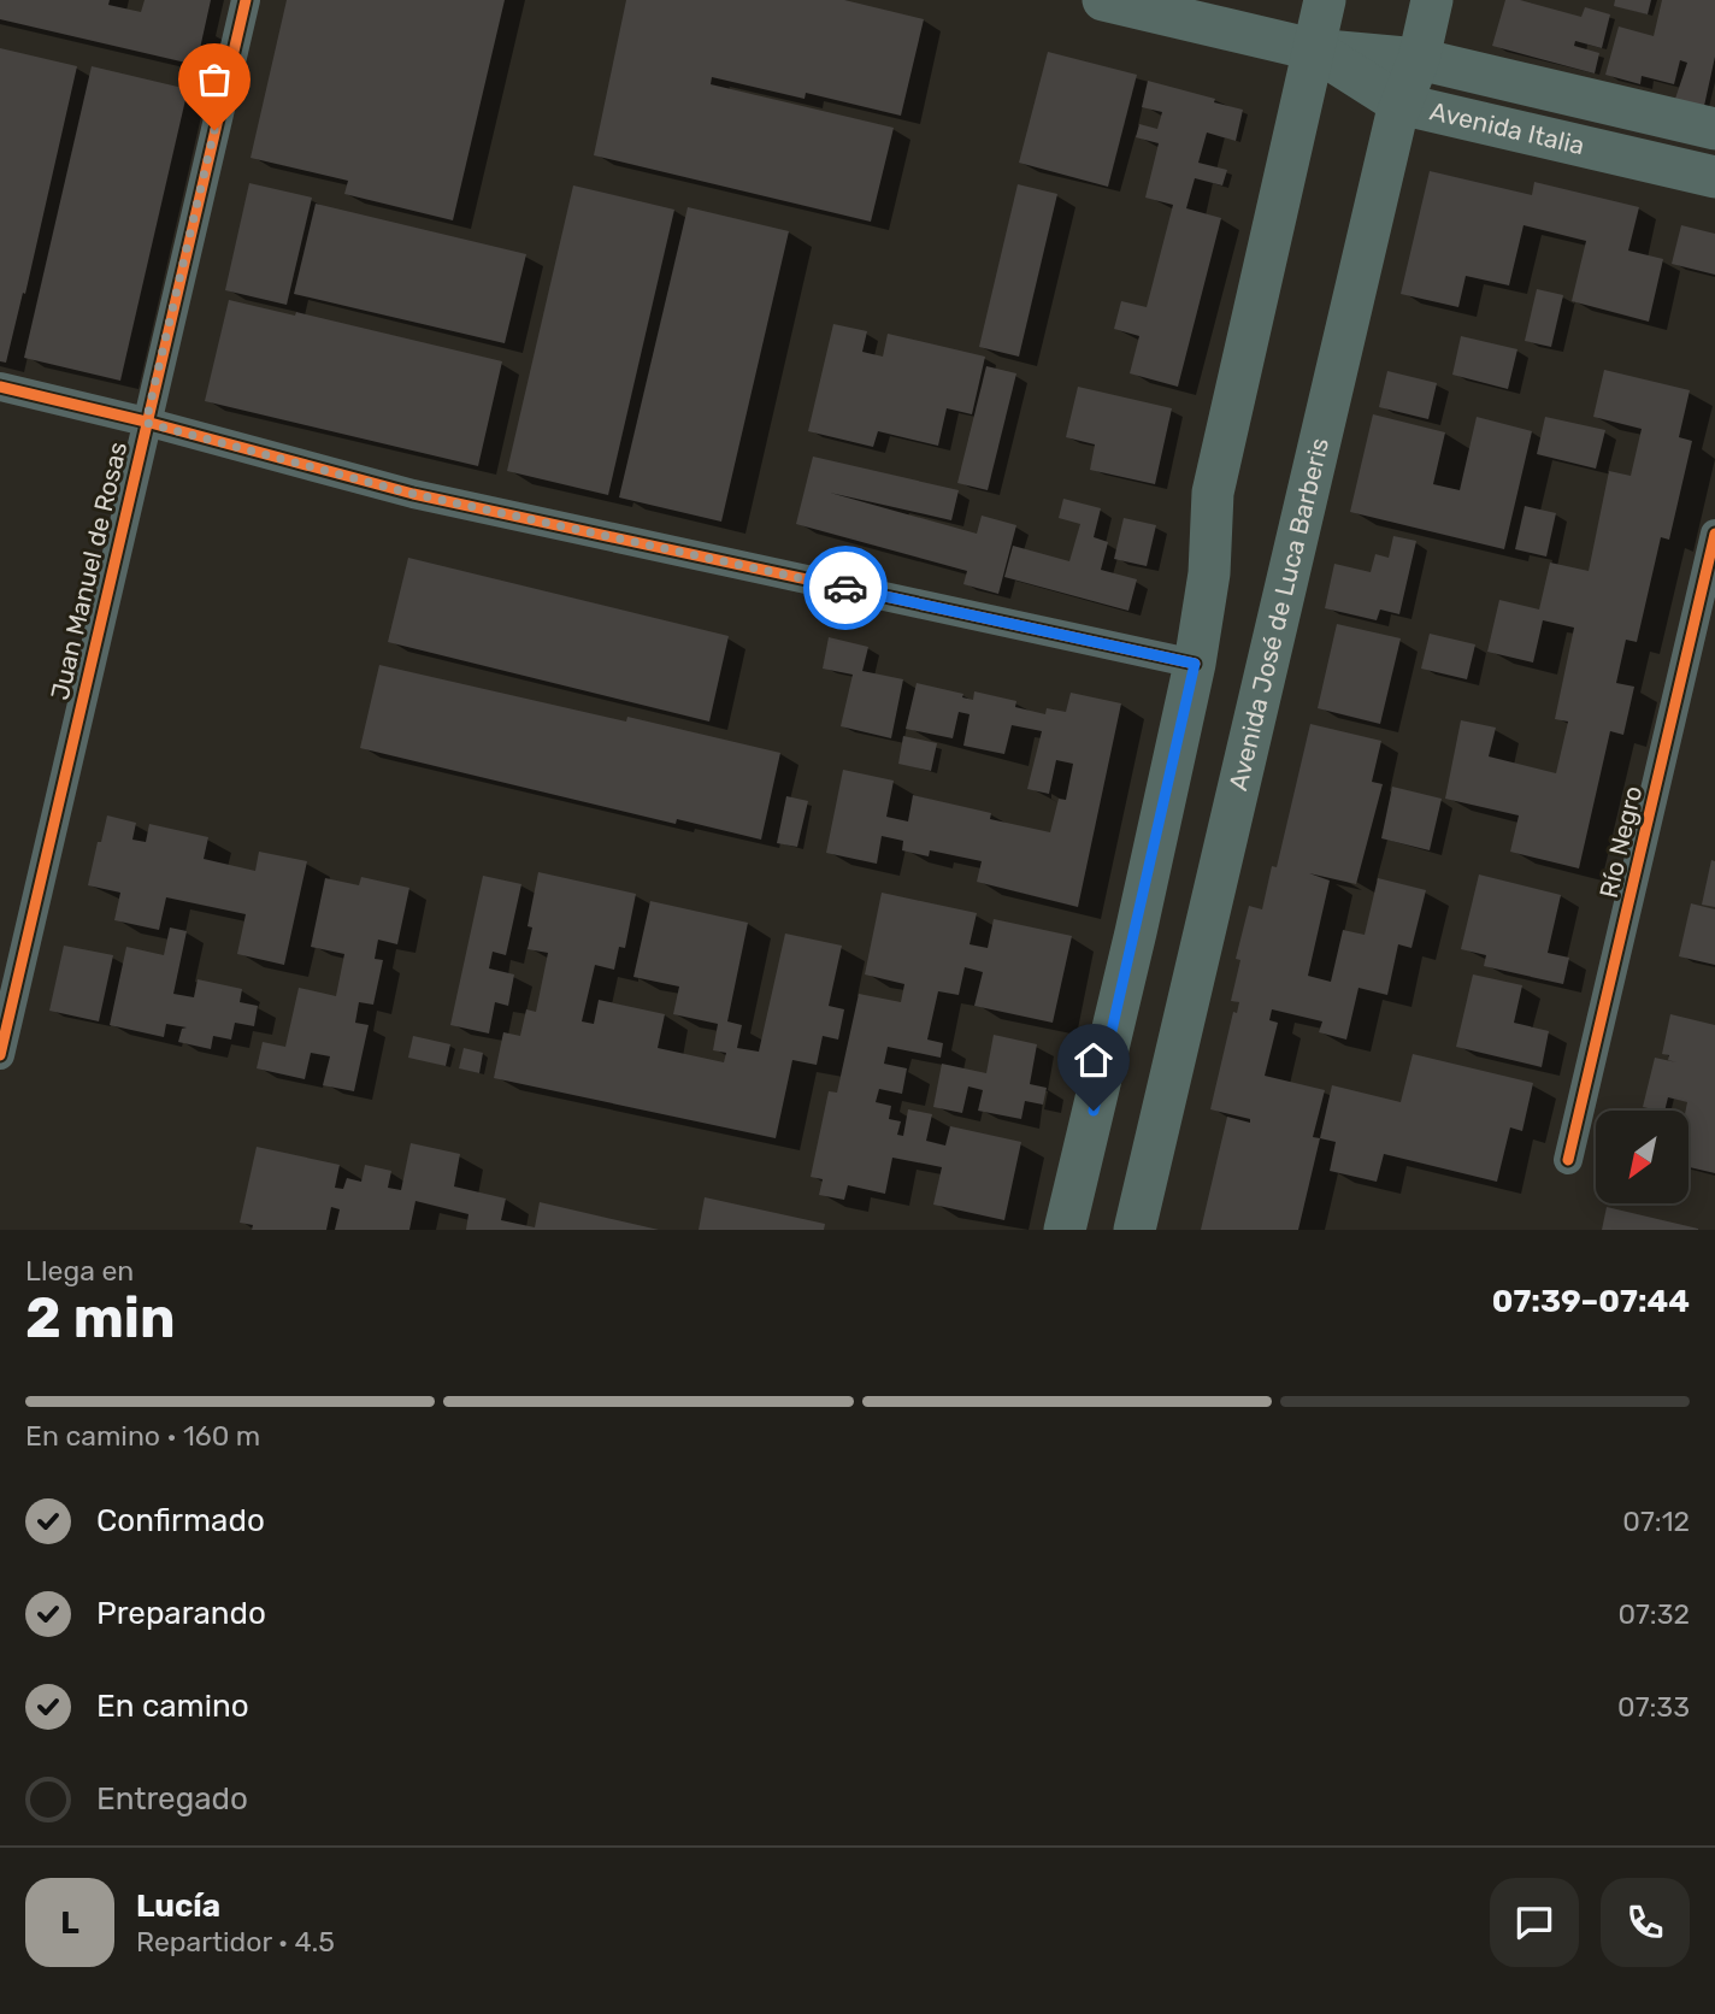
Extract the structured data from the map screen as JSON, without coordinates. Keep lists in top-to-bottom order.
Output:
{
  "streets": {
    "main road": ["Avenida Italia", "Avenida José de Luca Barberis"],
    "street": ["Juan Manuel de Rosas", "Río Negro"]
  },
  "crossings": [
    ["Avenida Italia", "Avenida José de Luca Barberis"]
  ],
  "north": "bottom left",
  "page": {
    "heading": ["2 min", "Llega en", "07:39–07:44"],
    "panel": ["Lucía", "Repartidor · 4.5"],
    "bar": "En camino · 160 m",
    "list": [
      ["Confirmado", "07:12"],
      ["Preparando", "07:32"],
      ["En camino", "07:33"],
      "Entregado"
    ],
    "round": "L"
  }
}
